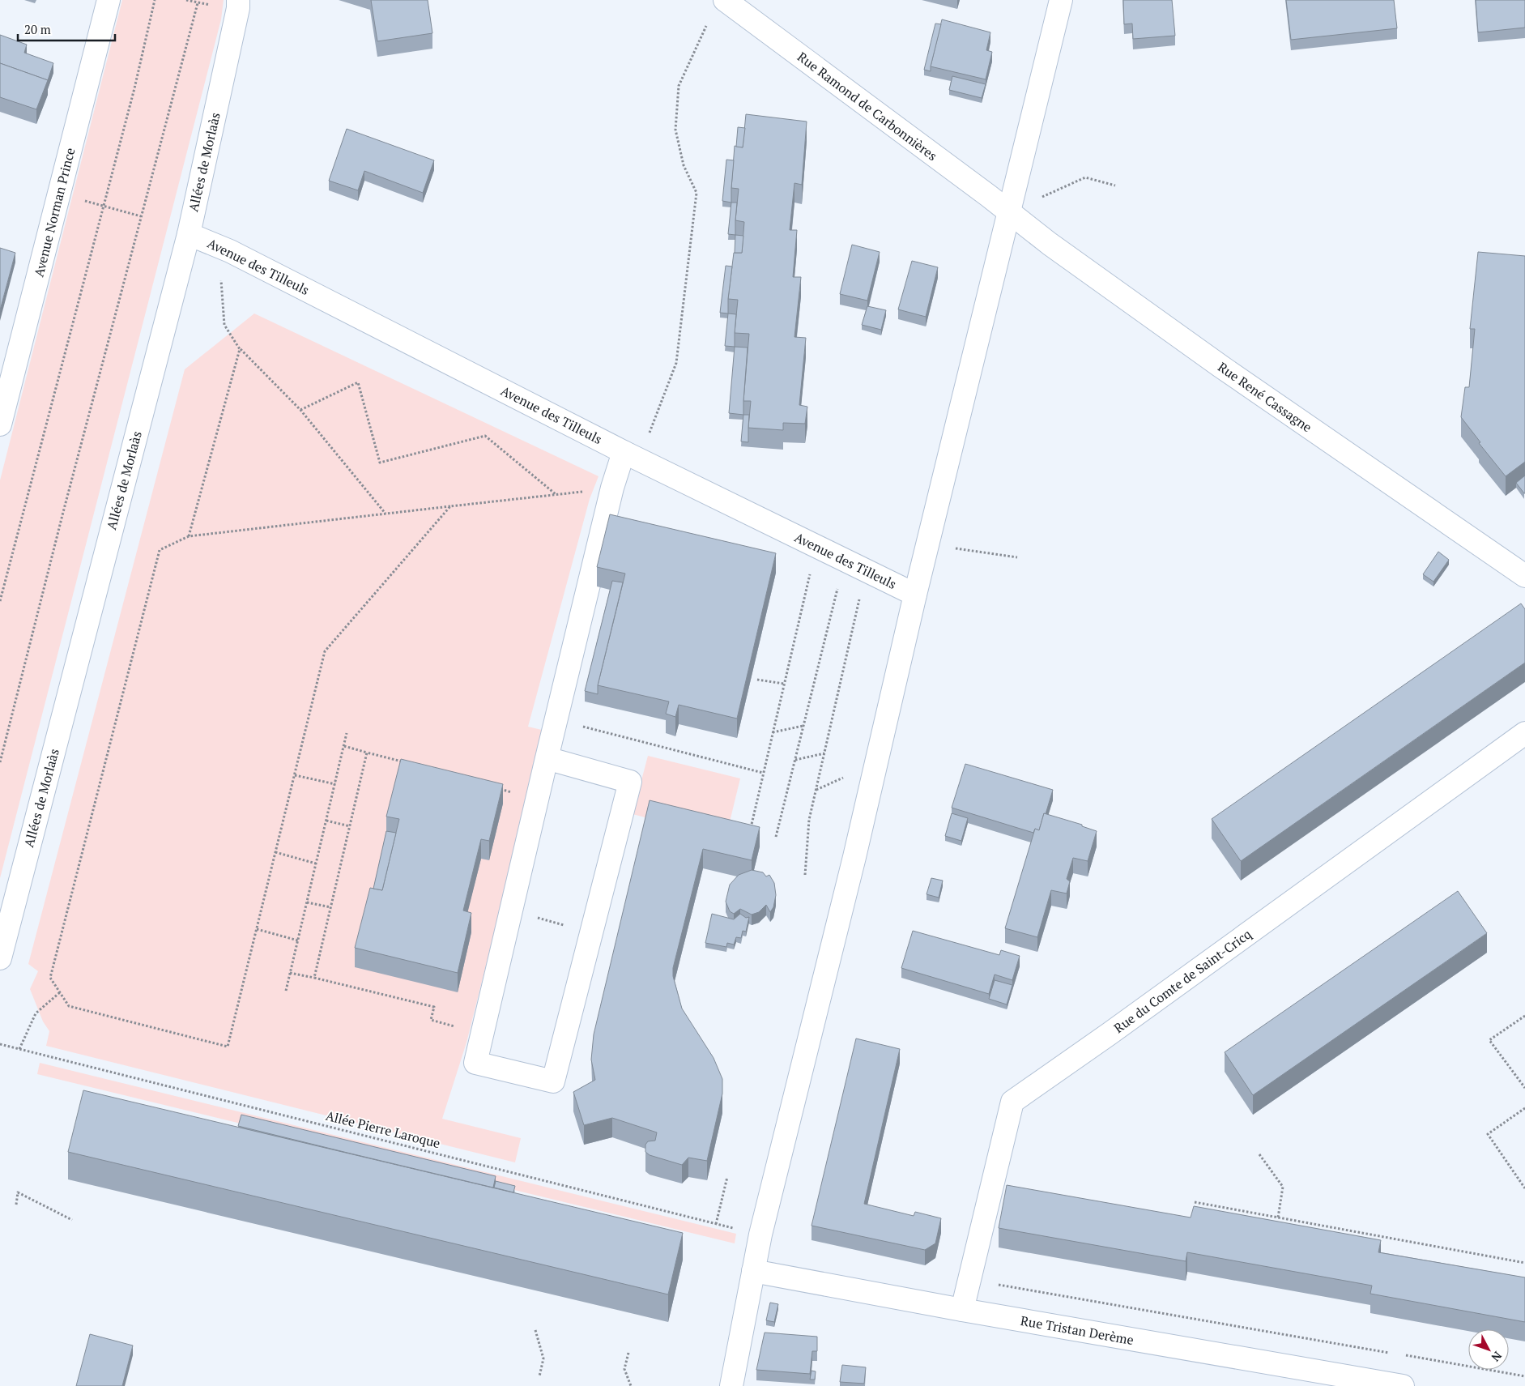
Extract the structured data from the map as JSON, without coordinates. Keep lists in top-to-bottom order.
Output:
{
  "streets": {
    "street": [
      "Rue Ramond de Carbonnières",
      "Allées de Morlaàs",
      "Avenue Norman Prince",
      "Avenue des Tilleuls",
      "Rue René Cassagne",
      "Rue du Comte de Saint-Cricq",
      "Rue Tristan Derème"
    ],
    "path": ["Allée Pierre Laroque"]
  },
  "crossings": [
    ["Rue Ramond de Carbonnières", "Rue René Cassagne"],
    ["Allées de Morlaàs", "Avenue des Tilleuls"],
    ["Rue du Comte de Saint-Cricq", "Rue Tristan Derème"]
  ],
  "scale_bar": "20 m",
  "north": "bottom right"
}
